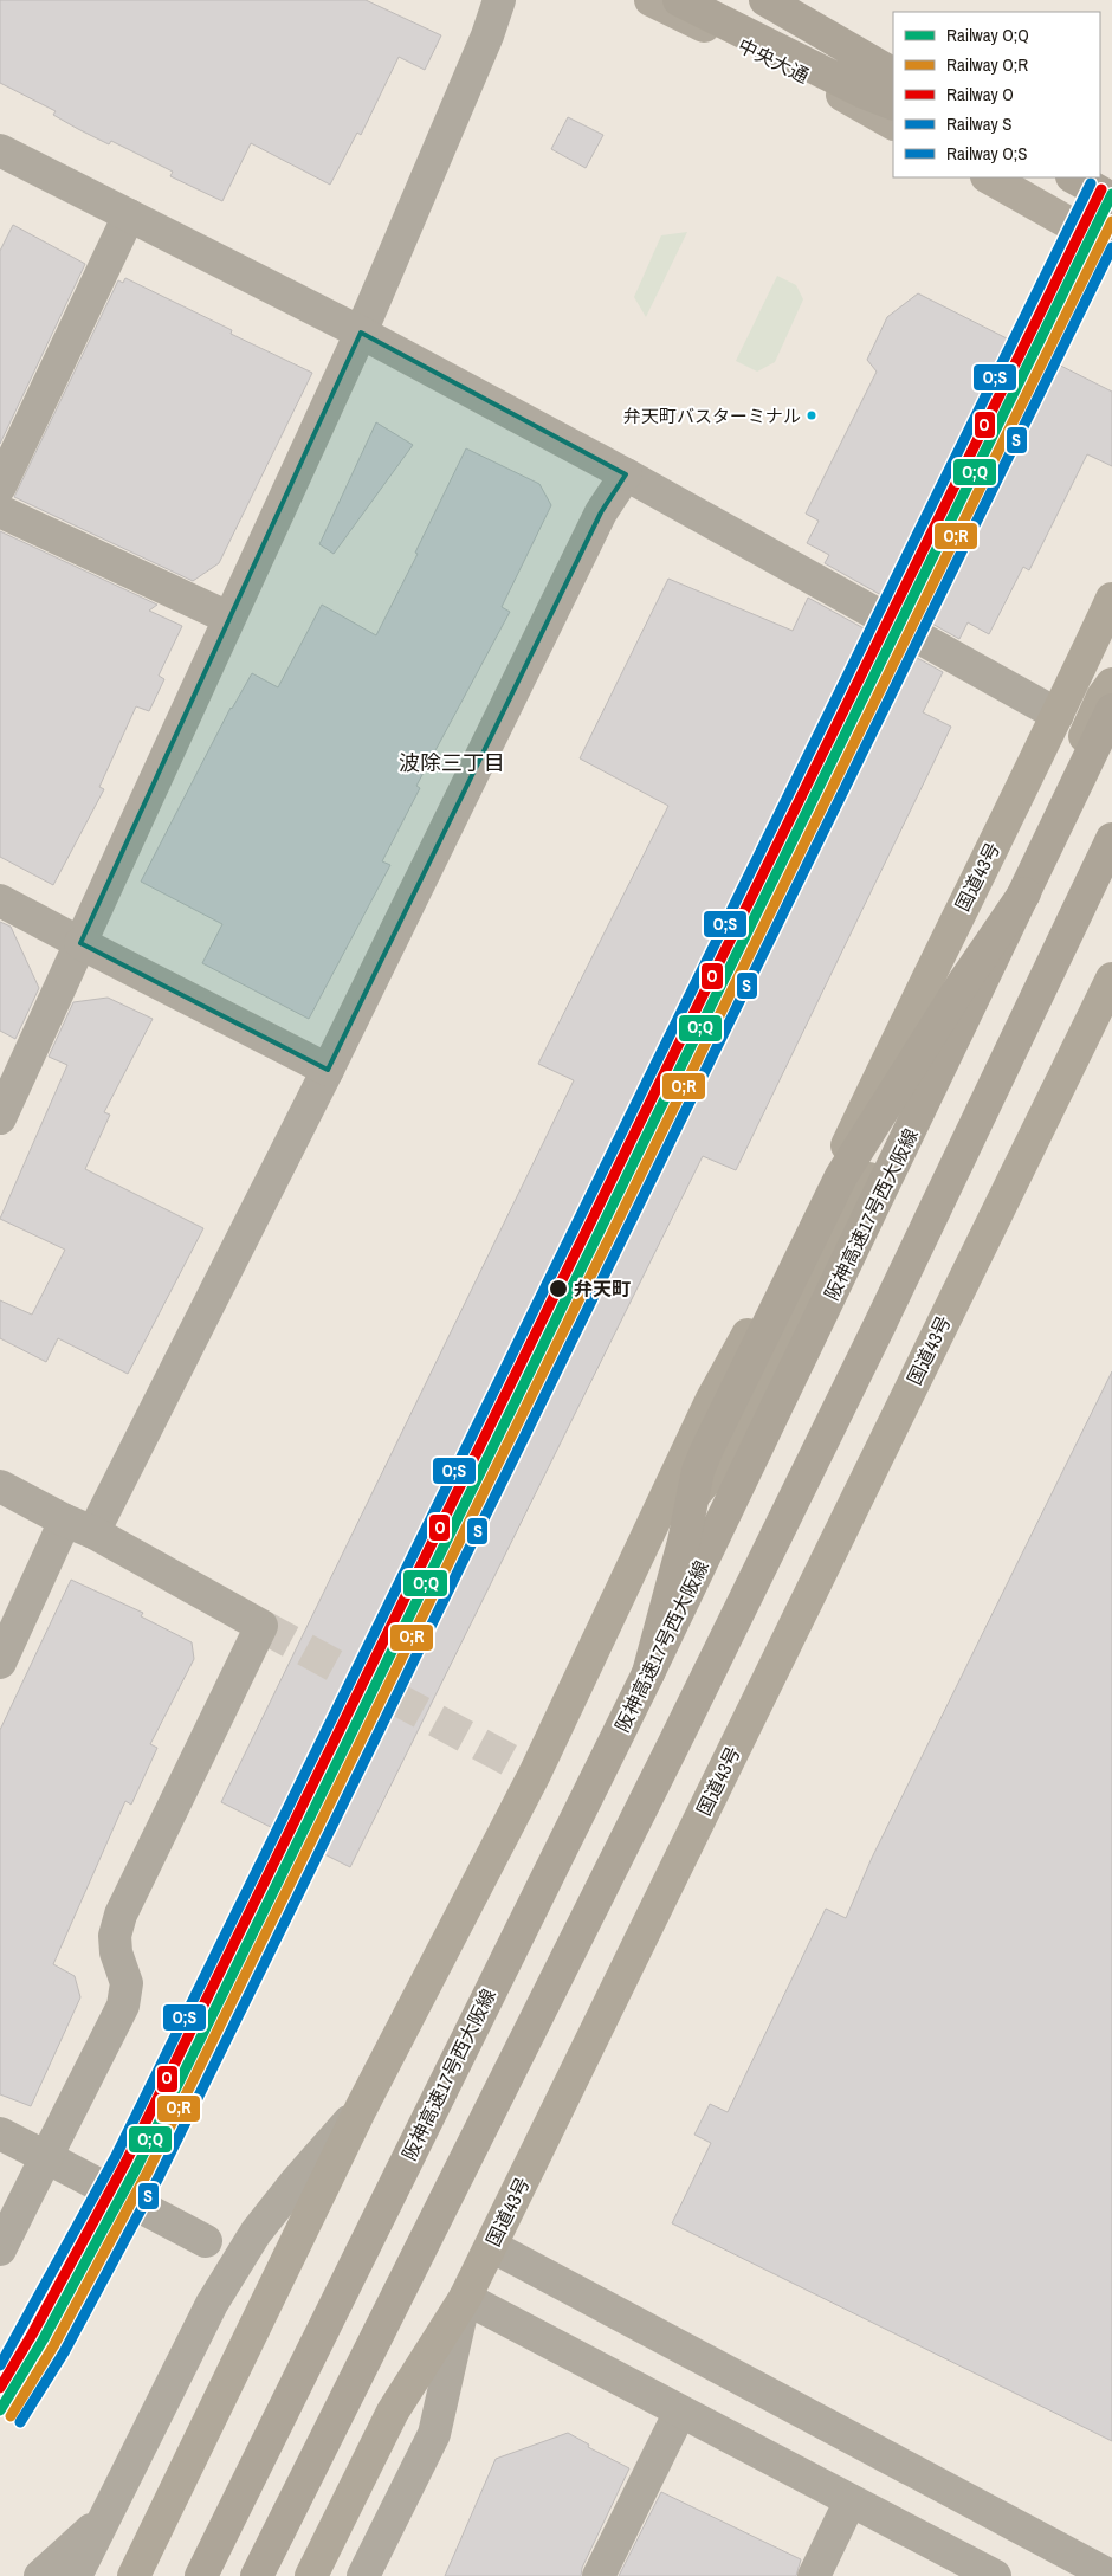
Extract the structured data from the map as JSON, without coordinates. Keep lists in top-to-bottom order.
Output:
{
  "streets": {
    "highway": ["国道43号", "阪神高速17号西大阪線"],
    "main road": ["中央大通"]
  },
  "districts": ["波除三丁目"],
  "places": ["弁天町バスターミナル", "弁天町"],
  "lines": [
    "rail line O;S",
    "rail line O",
    "rail line O;Q",
    "rail line O;R",
    "rail line S"
  ],
  "legend": [
    "Railway O;Q",
    "Railway O;R",
    "Railway O",
    "Railway S",
    "Railway O;S"
  ]
}
